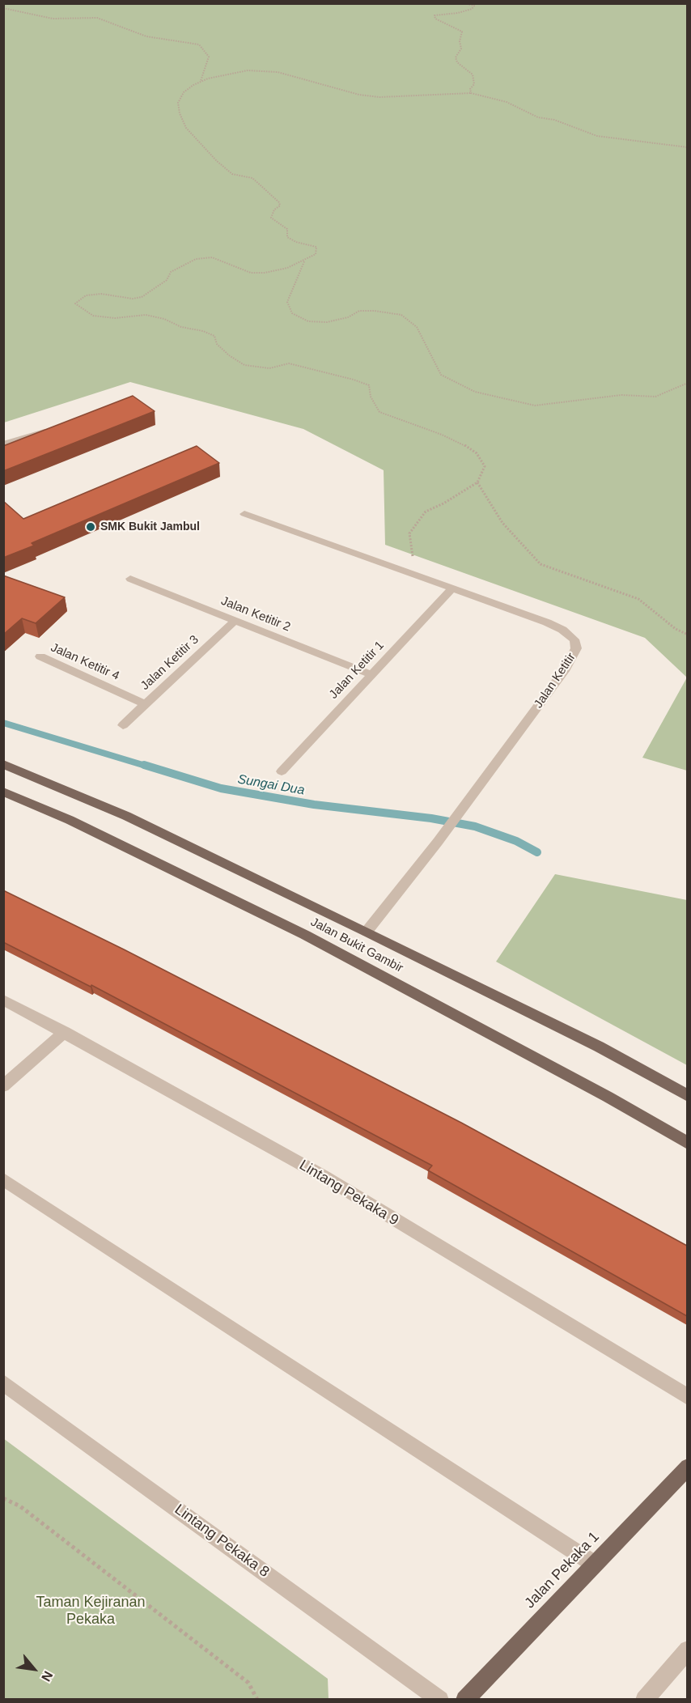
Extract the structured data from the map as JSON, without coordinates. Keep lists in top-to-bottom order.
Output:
{
  "streets": {
    "main road": ["Jalan Bukit Gambir", "Jalan Pekaka 1"],
    "street": [
      "Jalan Ketitir 2",
      "Jalan Ketitir 4",
      "Jalan Ketitir 3",
      "Jalan Ketitir 1",
      "Jalan Ketitir",
      "Lintang Pekaka 9",
      "Lintang Pekaka 8"
    ]
  },
  "crossings": [
    ["Jalan Ketitir 2", "Jalan Ketitir 3"],
    ["Jalan Ketitir 2", "Jalan Ketitir 1"],
    ["Jalan Ketitir 4", "Jalan Ketitir 3"],
    ["Jalan Ketitir 1", "Jalan Ketitir"],
    ["Jalan Ketitir", "Jalan Bukit Gambir"]
  ],
  "water": ["Sungai Dua"],
  "parks": ["Taman Kejiranan Pekaka"],
  "places": ["SMK Bukit Jambul"],
  "north": "bottom right"
}
